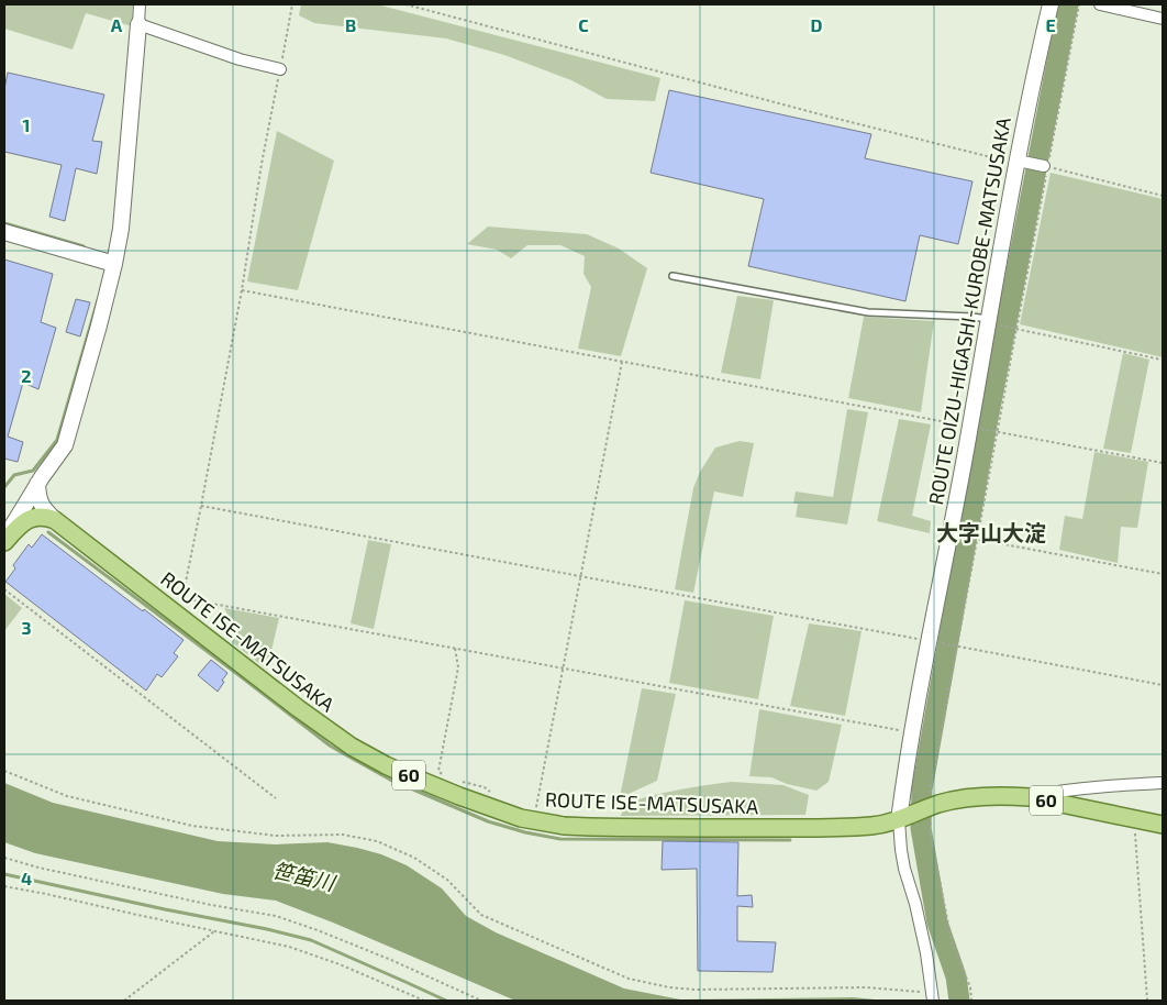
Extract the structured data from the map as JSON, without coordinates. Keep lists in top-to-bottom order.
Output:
{
  "streets": {
    "main road": ["ROUTE OIZU-HIGASHI-KUROBE-MATSUSAKA", "ROUTE ISE-MATSUSAKA", "60"]
  },
  "crossings": [
    ["ROUTE OIZU-HIGASHI-KUROBE-MATSUSAKA", "ROUTE ISE-MATSUSAKA"]
  ],
  "districts": ["大字山大淀"],
  "water": ["笹笛川"],
  "grid": {
    "columns": [
      "A",
      "B",
      "C",
      "D",
      "E"
    ],
    "rows": [
      "1",
      "2",
      "3",
      "4"
    ]
  }
}
